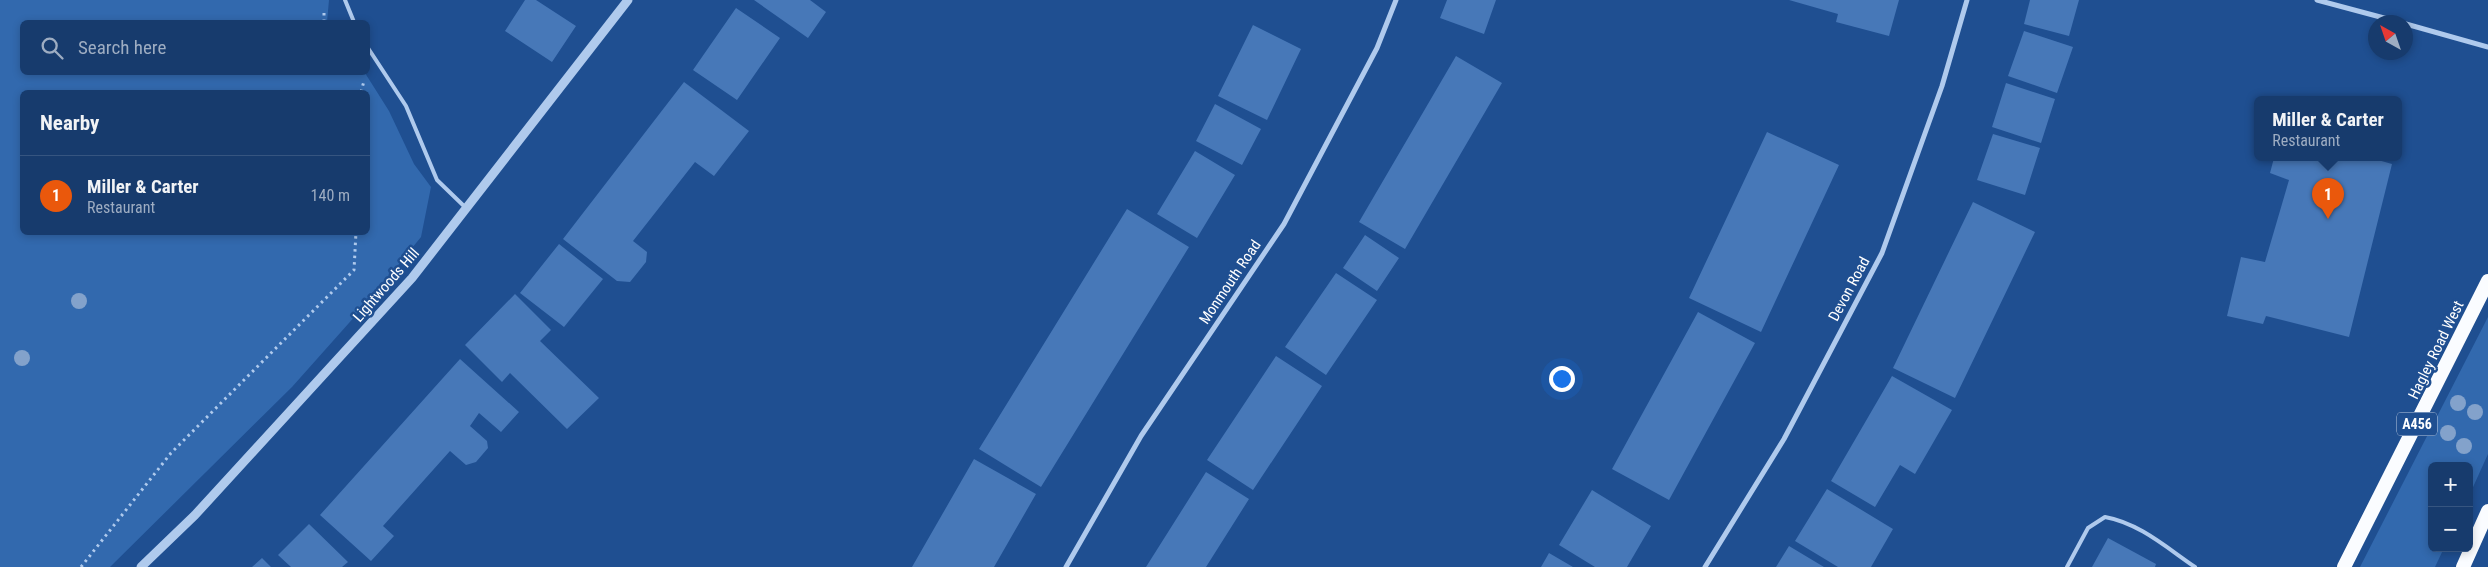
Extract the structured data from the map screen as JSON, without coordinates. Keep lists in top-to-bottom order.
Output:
{
  "streets": {
    "highway": ["Hagley Road West", "A456"],
    "street": ["Monmouth Road", "Lightwoods Hill", "Devon Road"]
  },
  "north": "top left",
  "page": {
    "search": "Search here",
    "heading": "Nearby",
    "popup": ["Miller & Carter", "Restaurant"],
    "list": [
      {
        "mark": "1",
        "name": "Miller & Carter",
        "note": "Restaurant",
        "value": "140 m"
      }
    ],
    "pins": "1",
    "map_buttons": ["+", "−"]
  }
}
